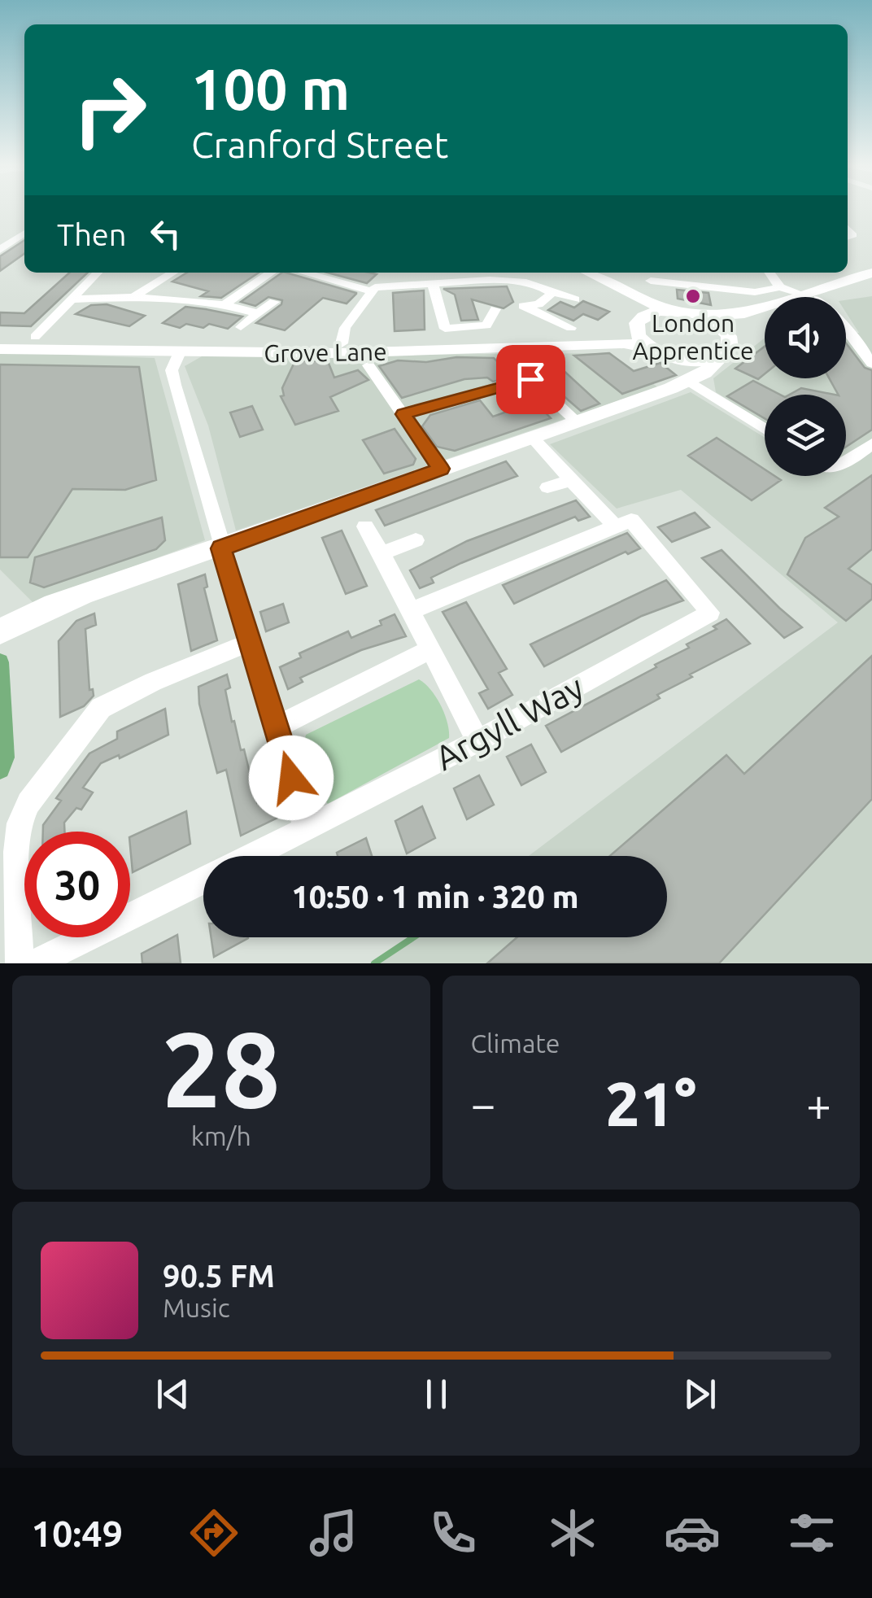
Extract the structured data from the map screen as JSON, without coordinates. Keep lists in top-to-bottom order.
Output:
{
  "streets": {
    "main road": ["Grove Lane"],
    "street": ["Argyll Way"]
  },
  "places": ["London Apprentice"],
  "page": {
    "turn": ["100 m", "Cranford Street"],
    "then": "Then",
    "limit": "30",
    "trip": "10:50 · 1 min · 320 m",
    "tile": [
      ["28", "km/h"],
      "Climate"
    ],
    "heat": ["−", "21°", "+"],
    "song": ["90.5 FM", "Music"],
    "tabs": "10:49"
  }
}
